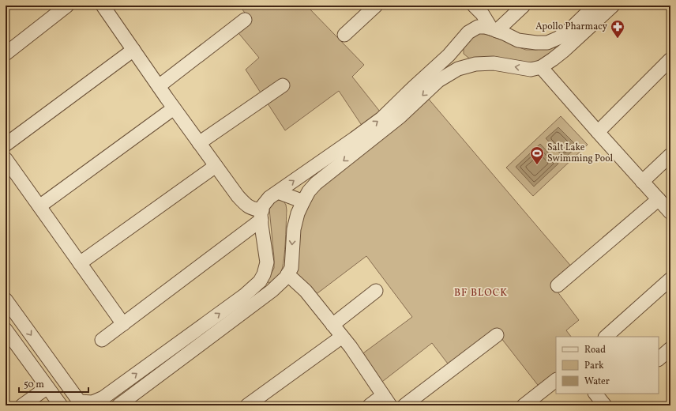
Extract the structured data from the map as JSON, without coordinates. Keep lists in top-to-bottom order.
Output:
{
  "districts": ["BF BLOCK"],
  "places": {
    "pharmacy": ["Apollo Pharmacy"],
    "sports": ["Salt Lake Swimming Pool"]
  },
  "legend": ["Road", "Park", "Water"],
  "scale_bar": "50 m"
}
